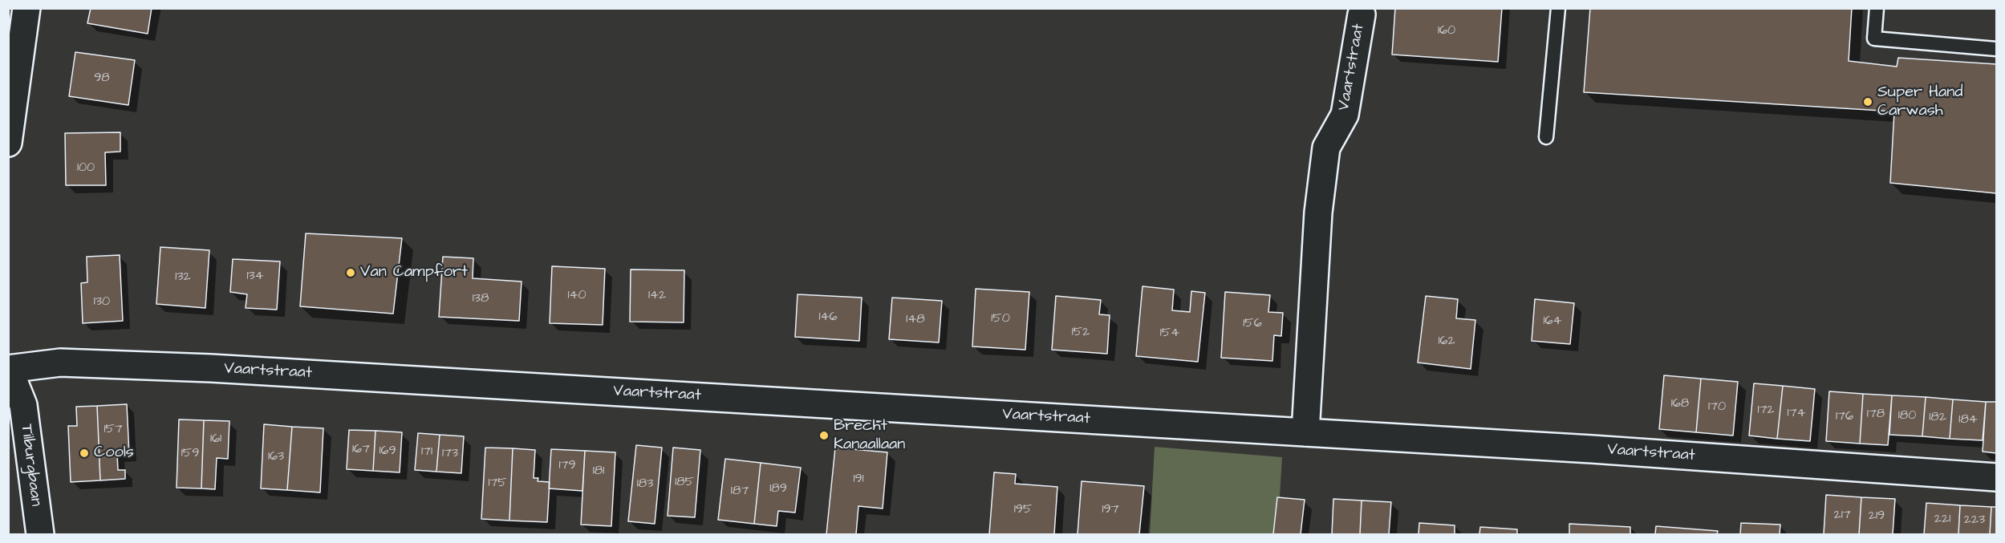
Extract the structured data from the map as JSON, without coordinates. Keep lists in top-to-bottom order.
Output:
{
  "streets": {
    "main road": ["Vaartstraat", "Tilburgbaan"]
  },
  "crossings": [
    ["Vaartstraat", "Tilburgbaan"]
  ],
  "places": [
    "Super Hand Carwash",
    "Van Campfort",
    "Brecht Kanaallaan",
    "Cools"
  ],
  "house_numbers": [
    "160",
    "98",
    "100",
    "134",
    "132",
    "140",
    "142",
    "138",
    "130",
    "146",
    "150",
    "148",
    "164",
    "156",
    "152",
    "154",
    "162",
    "168",
    "170",
    "172",
    "174",
    "178",
    "180",
    "176",
    "182",
    "184",
    "157",
    "161",
    "167",
    "169",
    "171",
    "159",
    "173",
    "163",
    "179",
    "181",
    "191",
    "185",
    "175",
    "183",
    "189",
    "187",
    "195",
    "197",
    "217",
    "219",
    "221",
    "223"
  ]
}
